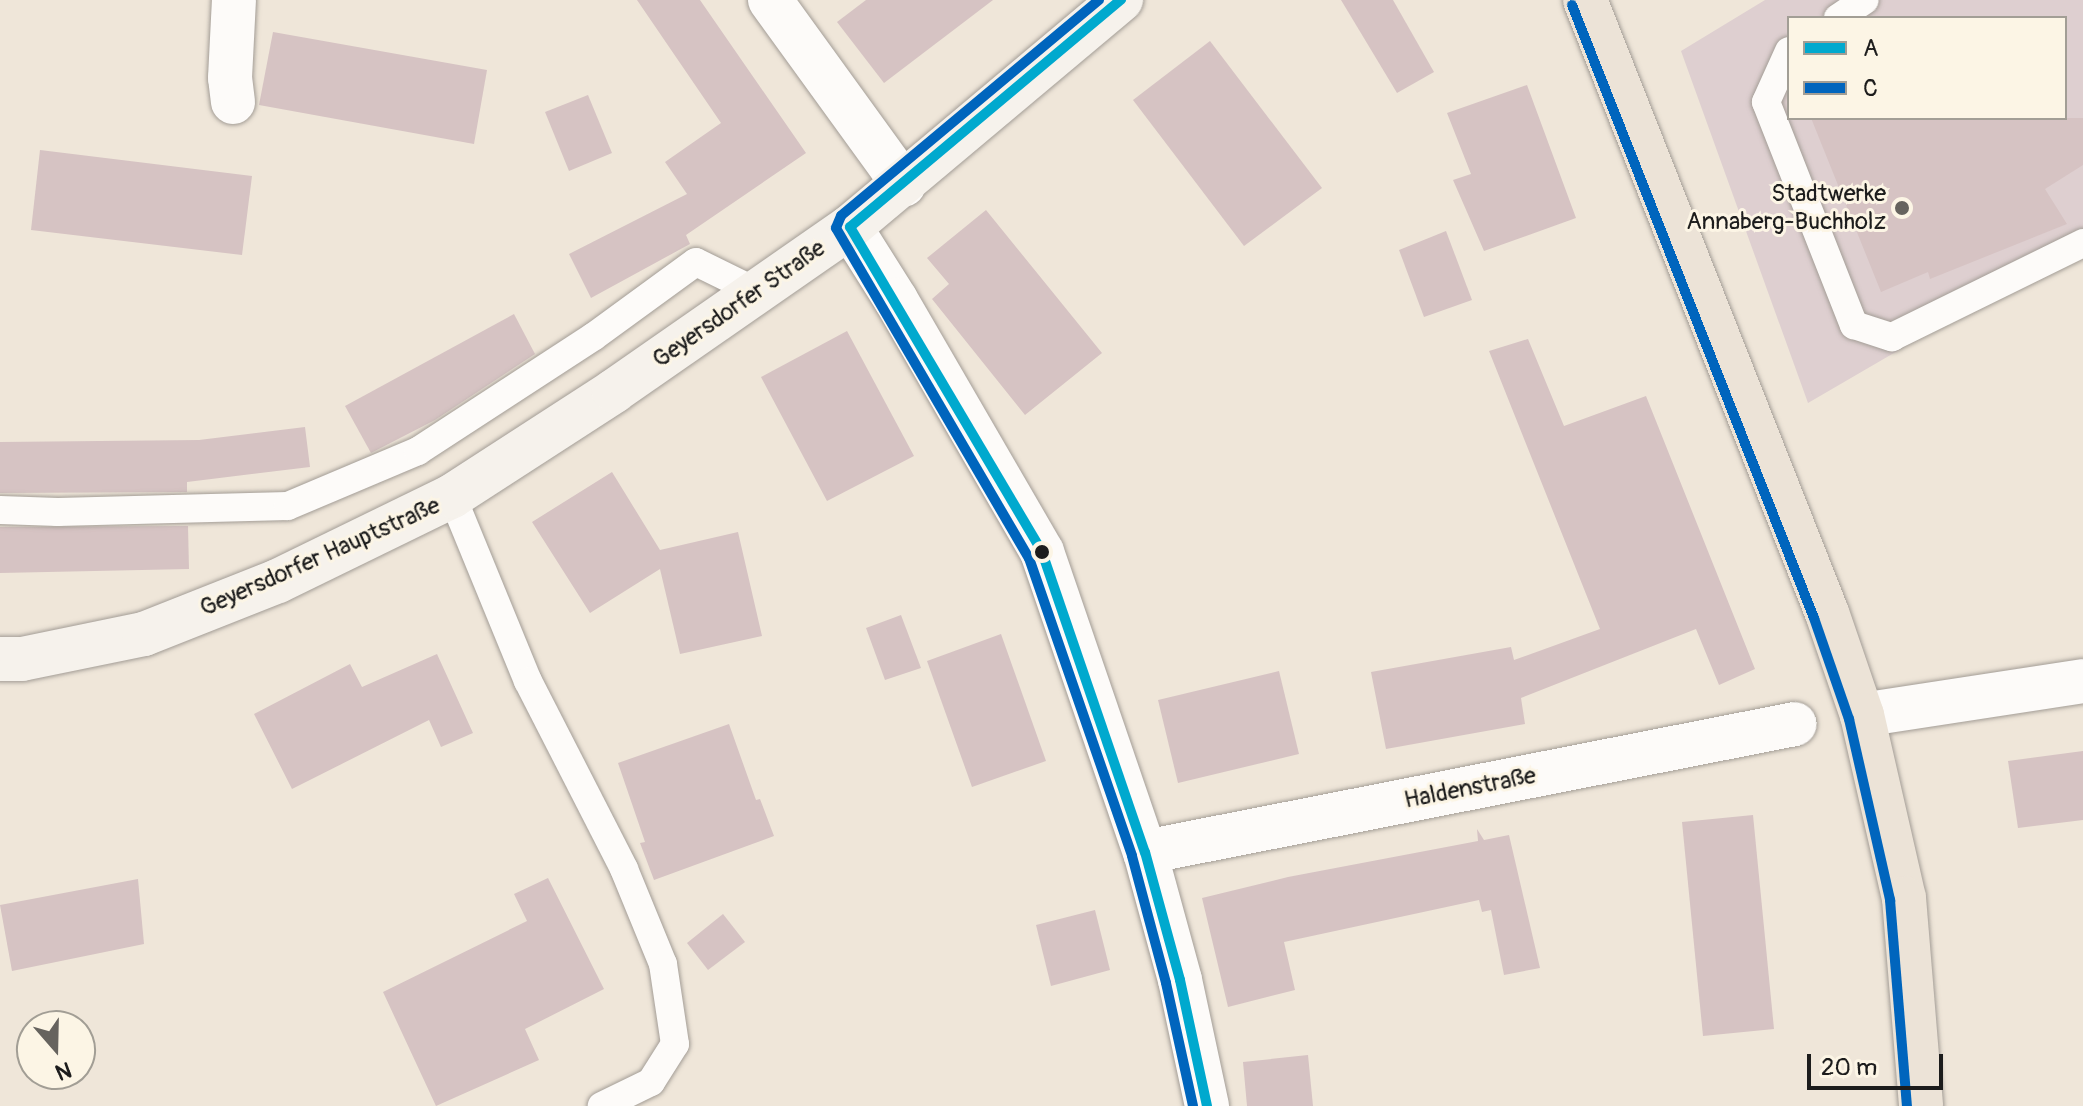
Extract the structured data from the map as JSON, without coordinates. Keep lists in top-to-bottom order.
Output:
{
  "streets": {
    "main road": ["Geyersdorfer Straße", "Geyersdorfer Hauptstraße"],
    "street": ["Haldenstraße"]
  },
  "crossings": [
    ["Geyersdorfer Straße", "Geyersdorfer Hauptstraße"]
  ],
  "places": ["Stadtwerke Annaberg-Buchholz"],
  "lines": ["transit line A", "transit line C"],
  "legend": ["A", "C"],
  "scale_bar": "20 m",
  "north": "bottom"
}
